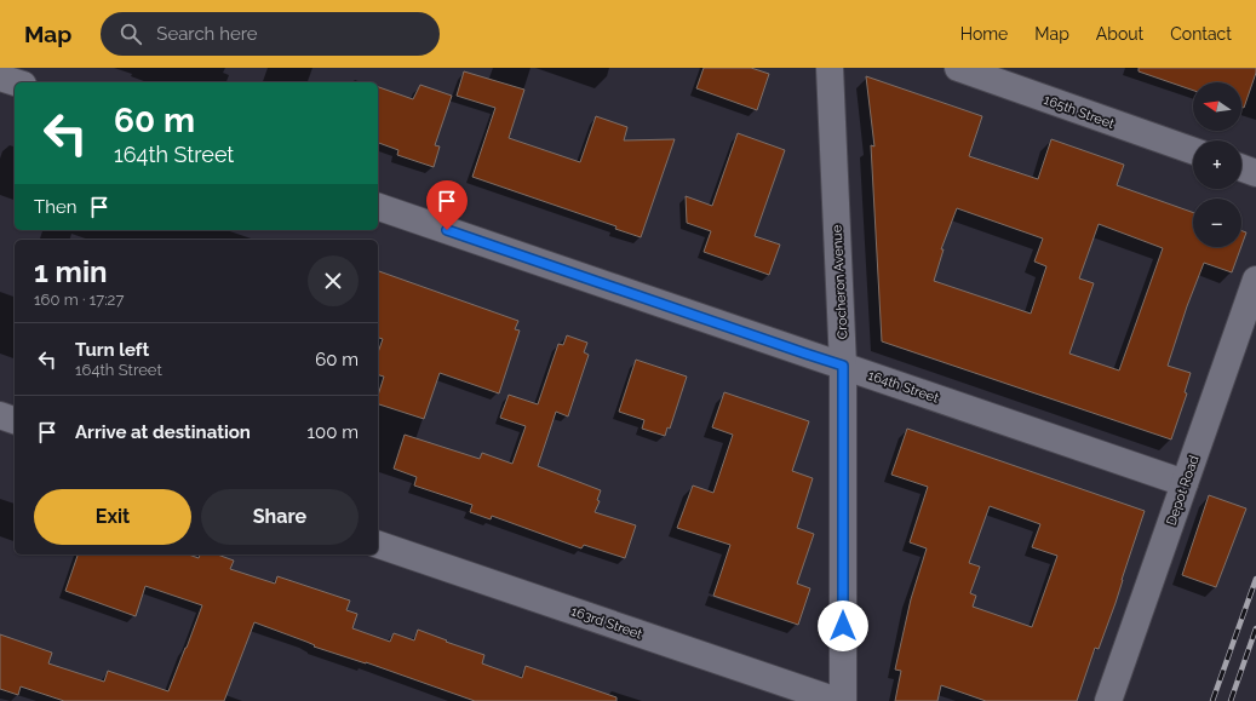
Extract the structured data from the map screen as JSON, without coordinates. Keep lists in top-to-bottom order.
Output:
{
  "streets": {
    "street": [
      "165th Street",
      "Crocheron Avenue",
      "164th Street",
      "Depot Road",
      "163rd Street"
    ]
  },
  "crossings": [
    ["Crocheron Avenue", "164th Street"],
    ["164th Street", "Depot Road"]
  ],
  "north": "left",
  "page": {
    "header": "Map",
    "search": "Search here",
    "nav": [
      "Home",
      "Map",
      "About",
      "Contact"
    ],
    "map_buttons": ["+", "−"],
    "turn": ["60 m", "164th Street"],
    "then": "Then",
    "heading": ["1 min", "160 m · 17:27"],
    "list": [
      {
        "name": "Turn left",
        "note": "164th Street",
        "value": "60 m"
      },
      {
        "name": "Arrive at destination",
        "value": "100 m"
      }
    ],
    "buttons": ["Exit", "Share"]
  }
}
